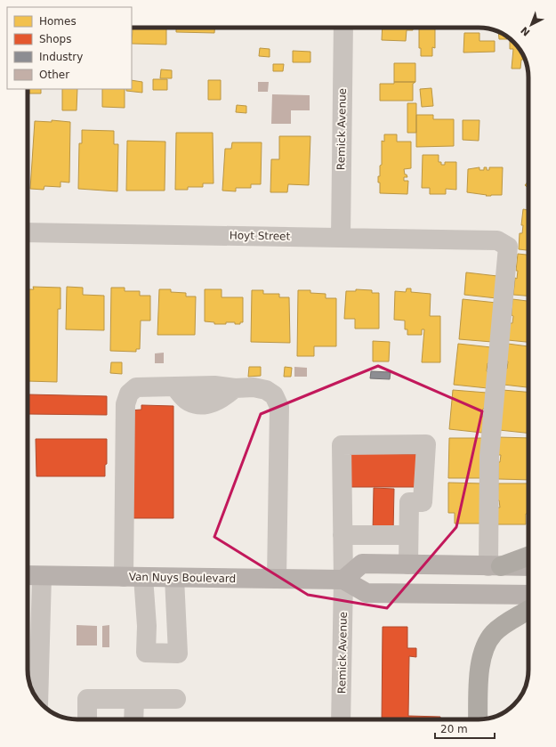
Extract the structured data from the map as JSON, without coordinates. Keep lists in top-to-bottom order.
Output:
{
  "streets": {
    "main road": ["Van Nuys Boulevard"],
    "street": ["Remick Avenue", "Hoyt Street"]
  },
  "crossings": [
    ["Remick Avenue", "Hoyt Street"],
    ["Remick Avenue", "Van Nuys Boulevard"]
  ],
  "legend": [
    "Homes",
    "Shops",
    "Industry",
    "Other"
  ],
  "scale_bar": "20 m",
  "north": "bottom left"
}
